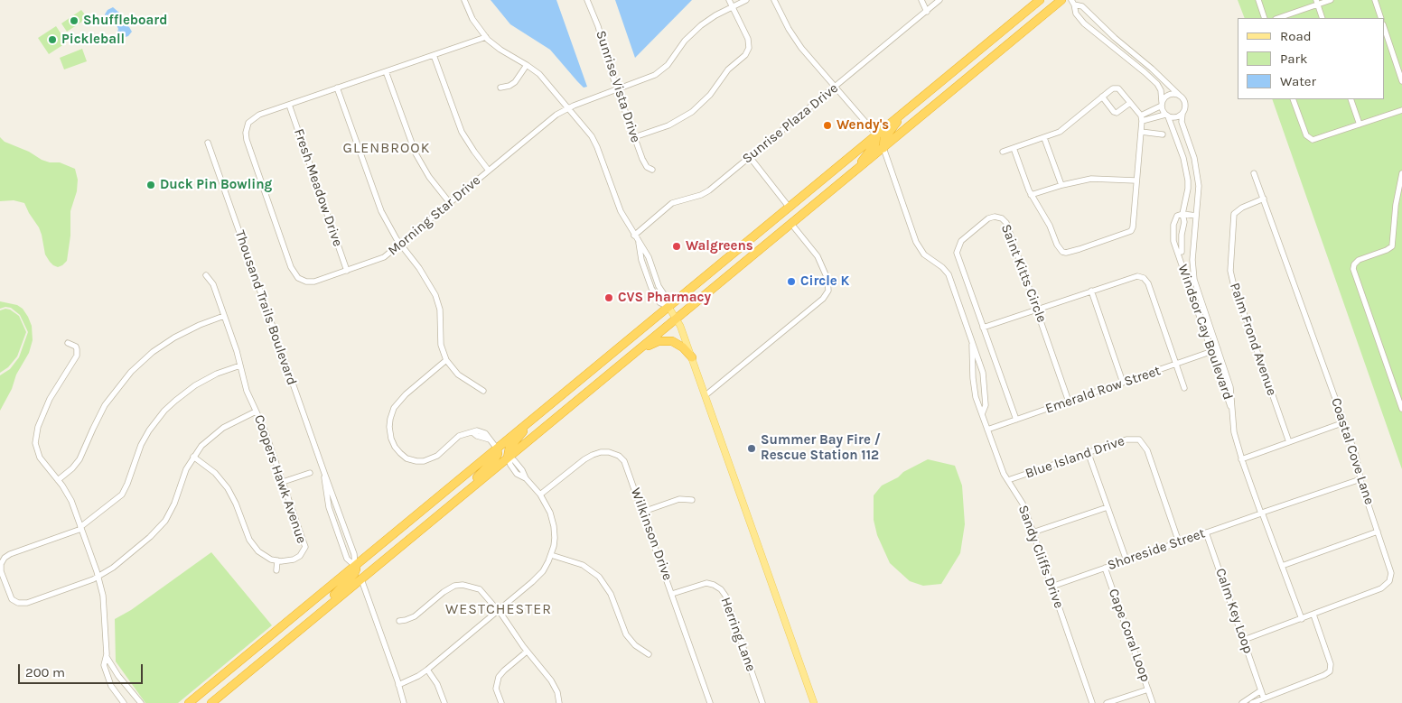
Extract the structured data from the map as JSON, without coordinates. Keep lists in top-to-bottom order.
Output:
{
  "streets": {
    "street": [
      "Sunrise Vista Drive",
      "Sunrise Plaza Drive",
      "Fresh Meadow Drive",
      "Morning Star Drive",
      "Saint Kitts Circle",
      "Thousand Trails Boulevard",
      "Windsor Cay Boulevard",
      "Palm Frond Avenue",
      "Emerald Row Street",
      "Coastal Cove Lane",
      "Blue Island Drive",
      "Coopers Hawk Avenue",
      "Wilkinson Drive",
      "Shoreside Street",
      "Sandy Cliffs Drive",
      "Calm Key Loop",
      "Herring Lane",
      "Cape Coral Loop"
    ]
  },
  "crossings": [
    ["Sunrise Vista Drive", "Morning Star Drive"],
    ["Fresh Meadow Drive", "Morning Star Drive"],
    ["Saint Kitts Circle", "Emerald Row Street"],
    ["Windsor Cay Boulevard", "Emerald Row Street"],
    ["Windsor Cay Boulevard", "Coastal Cove Lane"],
    ["Windsor Cay Boulevard", "Shoreside Street"],
    ["Palm Frond Avenue", "Coastal Cove Lane"],
    ["Emerald Row Street", "Sandy Cliffs Drive"],
    ["Coastal Cove Lane", "Shoreside Street"],
    ["Coastal Cove Lane", "Calm Key Loop"],
    ["Blue Island Drive", "Shoreside Street"],
    ["Blue Island Drive", "Sandy Cliffs Drive"],
    ["Wilkinson Drive", "Herring Lane"],
    ["Shoreside Street", "Sandy Cliffs Drive"],
    ["Shoreside Street", "Calm Key Loop"],
    ["Shoreside Street", "Cape Coral Loop"]
  ],
  "districts": ["GLENBROOK", "WESTCHESTER"],
  "places": [
    "Shuffleboard",
    "Pickleball",
    "Wendy's",
    "Duck Pin Bowling",
    "Walgreens",
    "Circle K",
    "CVS Pharmacy",
    "Summer Bay Fire / Rescue Station 112"
  ],
  "legend": ["Road", "Park", "Water"],
  "scale_bar": "200 m"
}
